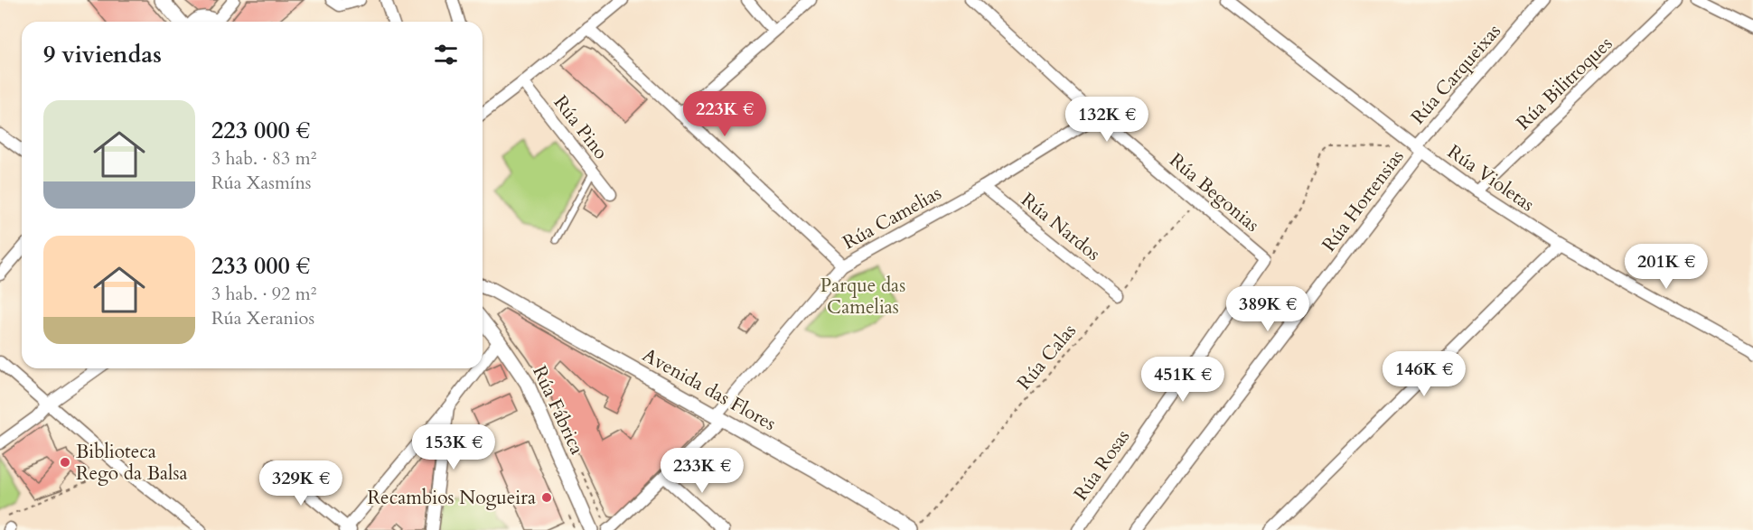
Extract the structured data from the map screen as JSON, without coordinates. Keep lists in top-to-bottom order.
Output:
{
  "streets": {
    "street": [
      "Rúa Carqueixas",
      "Rúa Bilitroques",
      "Rúa Pino",
      "Rúa Violetas",
      "Rúa Begonias",
      "Rúa Hortensias",
      "Rúa Camelias",
      "Rúa Nardos",
      "Avenida das Flores",
      "Rúa Fábrica",
      "Rúa Rosas"
    ],
    "path": ["Rúa Calas"]
  },
  "crossings": [
    ["Rúa Carqueixas", "Rúa Violetas"],
    ["Rúa Carqueixas", "Rúa Hortensias"],
    ["Rúa Bilitroques", "Rúa Violetas"],
    ["Rúa Violetas", "Rúa Hortensias"],
    ["Rúa Begonias", "Rúa Camelias"],
    ["Rúa Begonias", "Rúa Calas"],
    ["Rúa Begonias", "Rúa Rosas"],
    ["Rúa Camelias", "Rúa Nardos"],
    ["Rúa Camelias", "Avenida das Flores"],
    ["Rúa Nardos", "Rúa Calas"],
    ["Rúa Calas", "Avenida das Flores"]
  ],
  "parks": ["Parque das Camelias"],
  "places": ["Biblioteca Rego da Balsa", "Recambios Nogueira"],
  "page": {
    "heading": "9 viviendas",
    "list": [
      {
        "name": "223 000 €",
        "note": "3 hab. · 83 m² · Rúa Xasmíns"
      },
      {
        "name": "233 000 €",
        "note": "3 hab. · 92 m² · Rúa Xeranios"
      }
    ],
    "price": [
      "223K €",
      "132K €",
      "201K €",
      "389K €",
      "146K €",
      "451K €",
      "153K €",
      "233K €",
      "329K €"
    ]
  }
}
